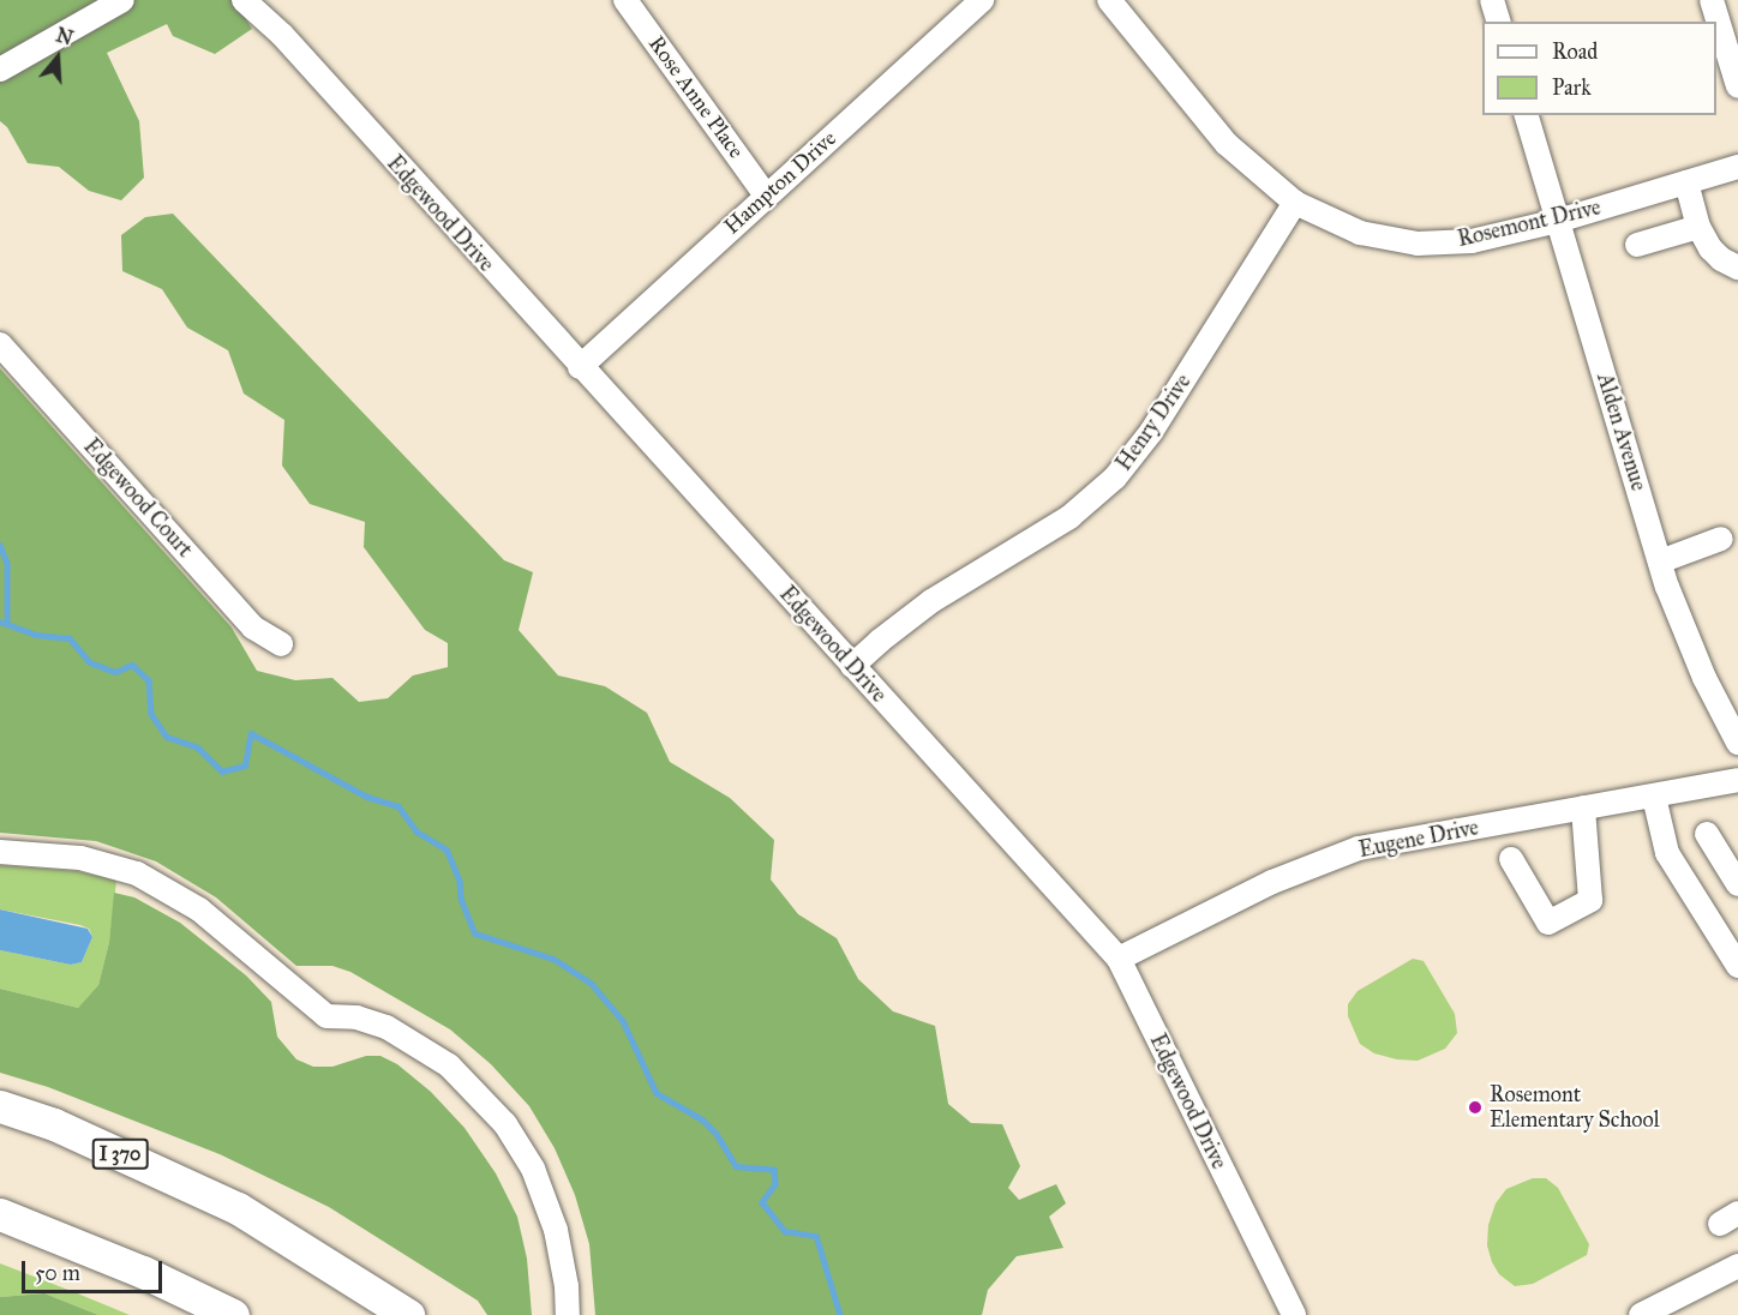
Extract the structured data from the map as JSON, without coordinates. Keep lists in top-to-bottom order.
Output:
{
  "streets": {
    "highway": ["I 370"],
    "street": [
      "Rose Anne Place",
      "Hampton Drive",
      "Edgewood Drive",
      "Rosemont Drive",
      "Henry Drive",
      "Alden Avenue",
      "Edgewood Court",
      "Eugene Drive"
    ]
  },
  "crossings": [
    ["Rose Anne Place", "Hampton Drive"],
    ["Hampton Drive", "Edgewood Drive"],
    ["Edgewood Drive", "Henry Drive"],
    ["Edgewood Drive", "Eugene Drive"],
    ["Rosemont Drive", "Henry Drive"],
    ["Rosemont Drive", "Alden Avenue"]
  ],
  "places": ["Rosemont Elementary School"],
  "legend": ["Road", "Park"],
  "scale_bar": "50 m",
  "north": "top"
}
